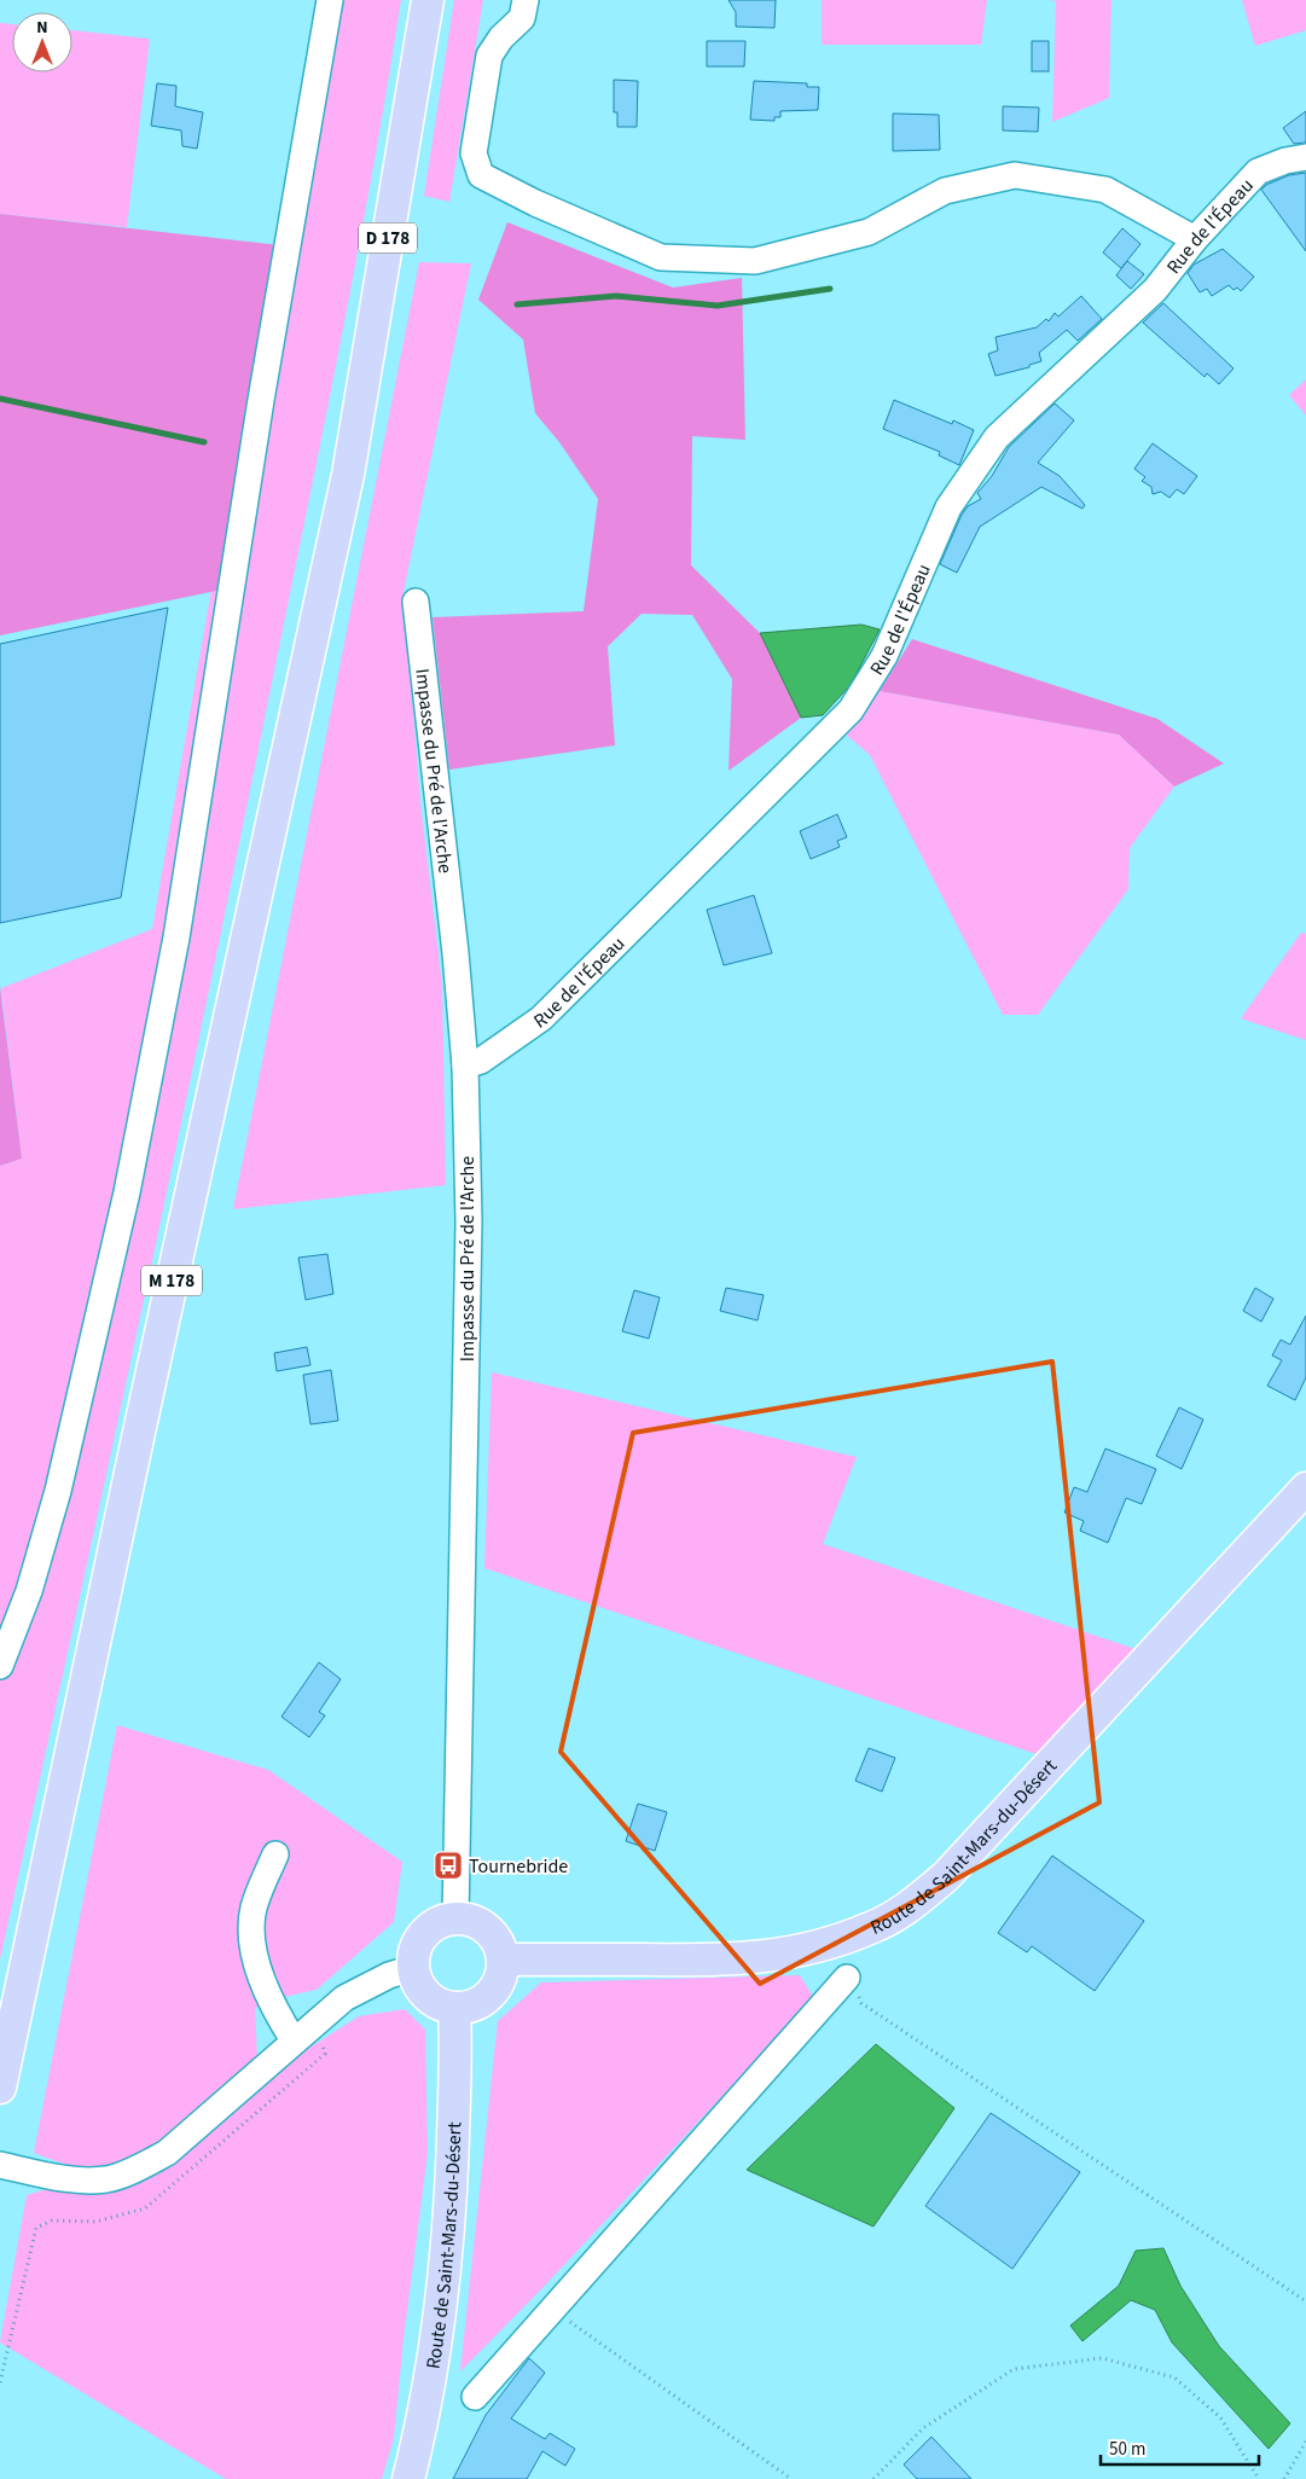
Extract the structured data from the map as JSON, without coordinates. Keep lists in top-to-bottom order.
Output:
{
  "streets": {
    "main road": ["D 178", "M 178", "Route de Saint-Mars-du-Désert"],
    "street": ["Rue de l'Épeau", "Impasse du Pré de l'Arche"]
  },
  "crossings": [
    ["Rue de l'Épeau", "Impasse du Pré de l'Arche"],
    ["D 178", "M 178"],
    ["Impasse du Pré de l'Arche", "Route de Saint-Mars-du-Désert"]
  ],
  "places": {
    "bus stop": ["Tournebride"]
  },
  "scale_bar": "50 m",
  "north": "top"
}
